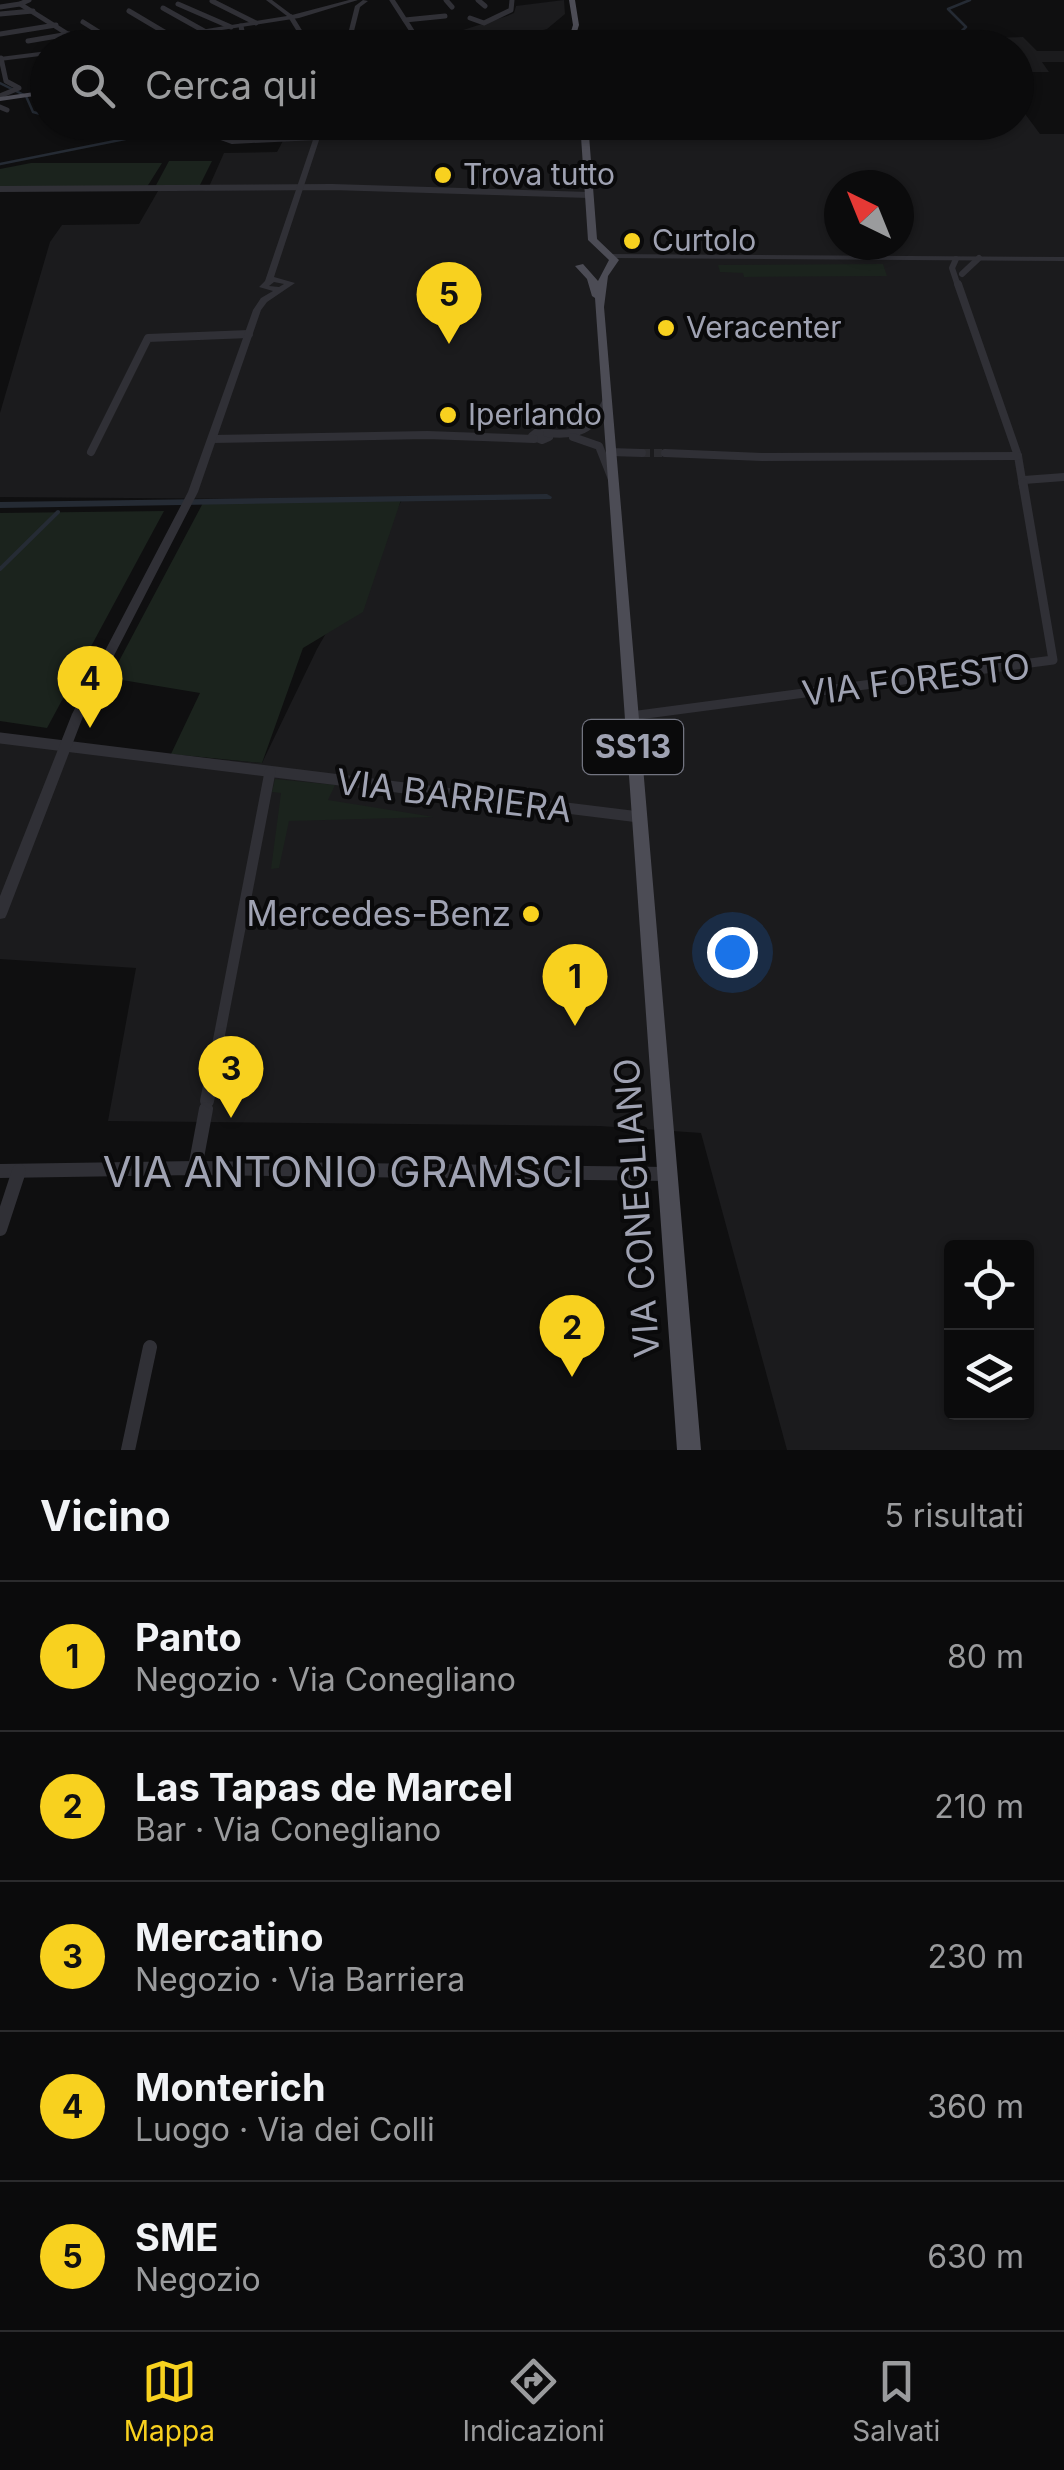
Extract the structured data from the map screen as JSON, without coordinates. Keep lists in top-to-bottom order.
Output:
{
  "streets": {
    "main road": ["SS13", "VIA CONEGLIANO"],
    "street": ["VIA FORESTO", "VIA BARRIERA", "VIA ANTONIO GRAMSCI"]
  },
  "crossings": [
    ["VIA FORESTO", "VIA CONEGLIANO"],
    ["VIA BARRIERA", "VIA CONEGLIANO"],
    ["VIA ANTONIO GRAMSCI", "VIA CONEGLIANO"]
  ],
  "places": [
    "Trova tutto",
    "Curtolo",
    "Veracenter",
    "Iperlando",
    "Mercedes-Benz"
  ],
  "north": "top left",
  "page": {
    "search": "Cerca qui",
    "pins": [
      "5",
      "4",
      "1",
      "3",
      "2"
    ],
    "heading": ["Vicino", "5 risultati"],
    "list": [
      {
        "mark": "1",
        "name": "Panto",
        "note": "Negozio · Via Conegliano",
        "value": "80 m"
      },
      {
        "mark": "2",
        "name": "Las Tapas de Marcel",
        "note": "Bar · Via Conegliano",
        "value": "210 m"
      },
      {
        "mark": "3",
        "name": "Mercatino",
        "note": "Negozio · Via Barriera",
        "value": "230 m"
      },
      {
        "mark": "4",
        "name": "Monterich",
        "note": "Luogo · Via dei Colli",
        "value": "360 m"
      },
      {
        "mark": "5",
        "name": "SME",
        "note": "Negozio",
        "value": "630 m"
      }
    ],
    "nav": ["Mappa", "Indicazioni", "Salvati"]
  }
}
